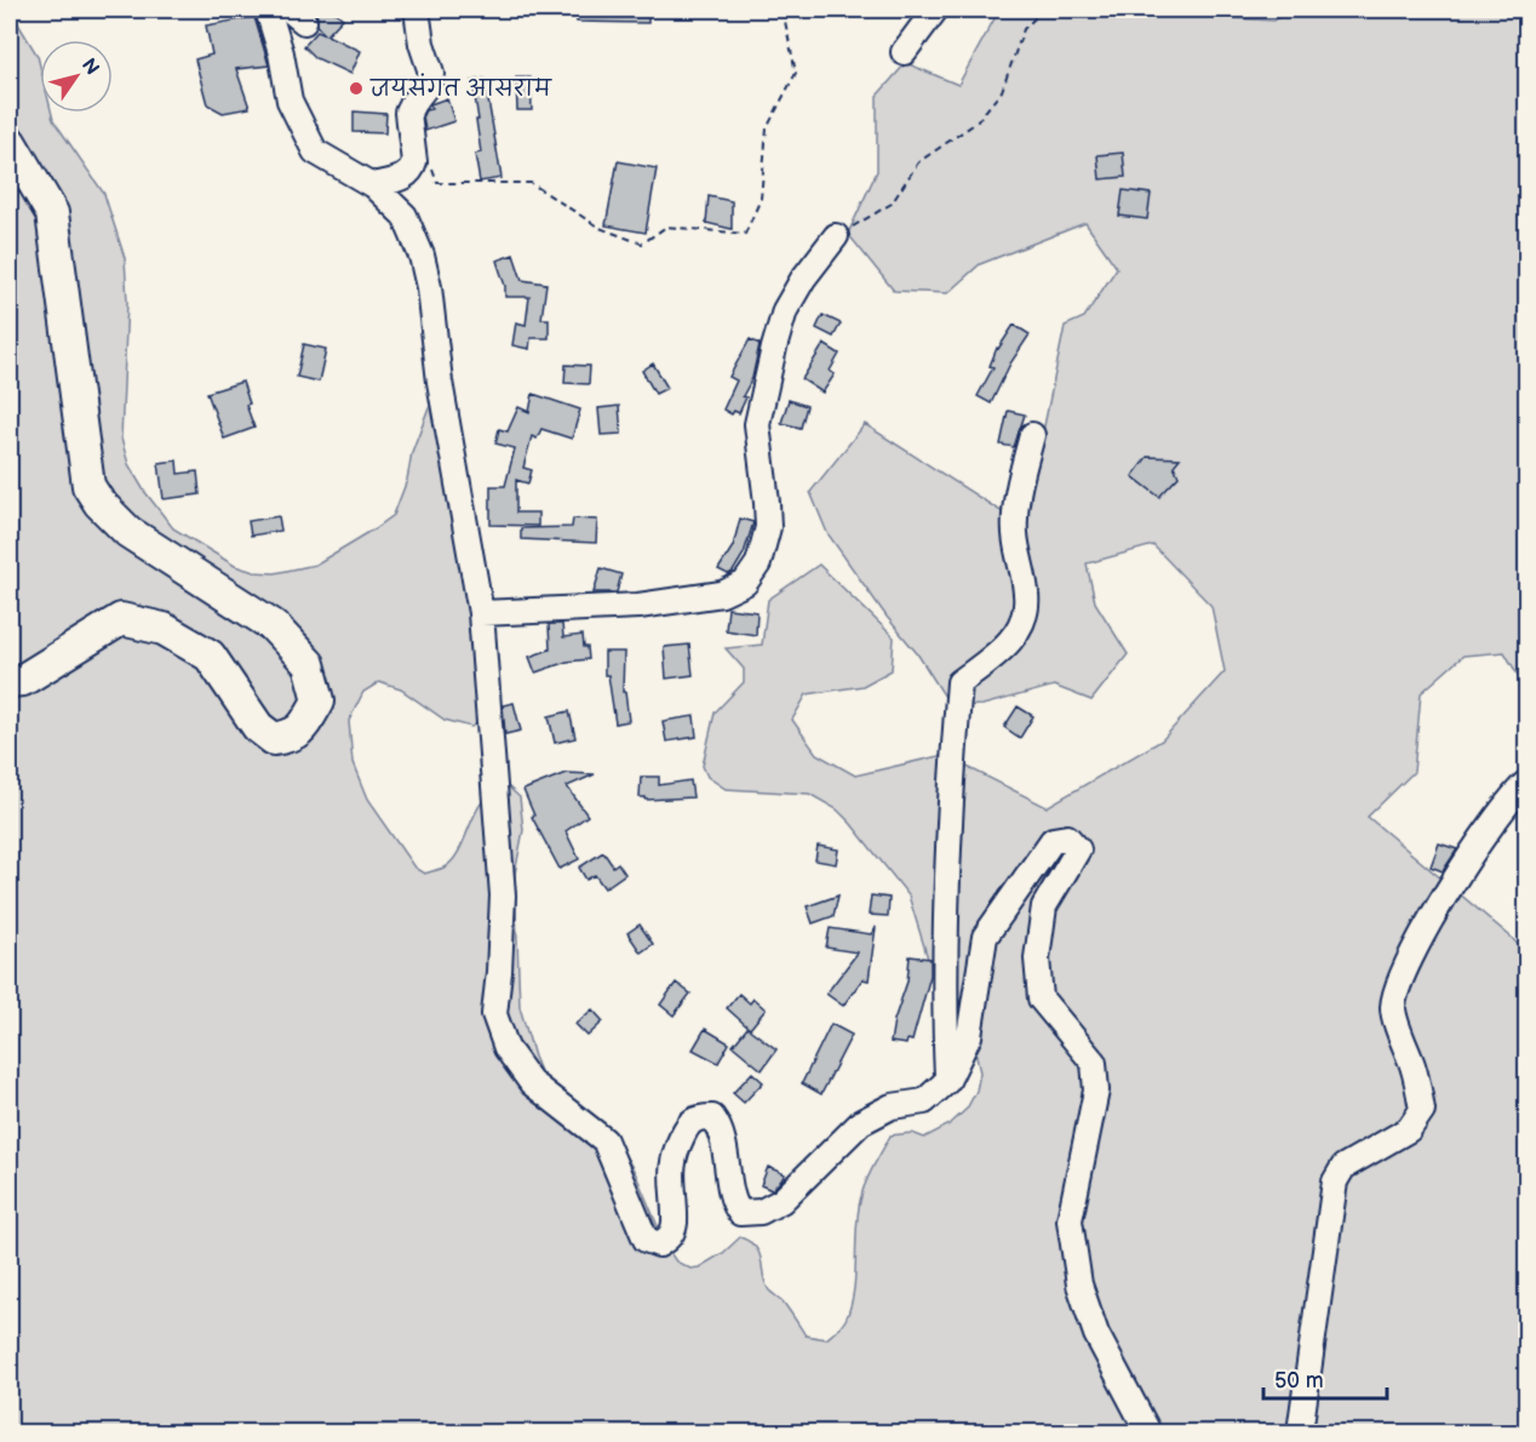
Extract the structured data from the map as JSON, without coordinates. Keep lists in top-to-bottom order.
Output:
{
  "places": ["जयसंगत आसराम"],
  "scale_bar": "50 m",
  "north": "top right"
}
